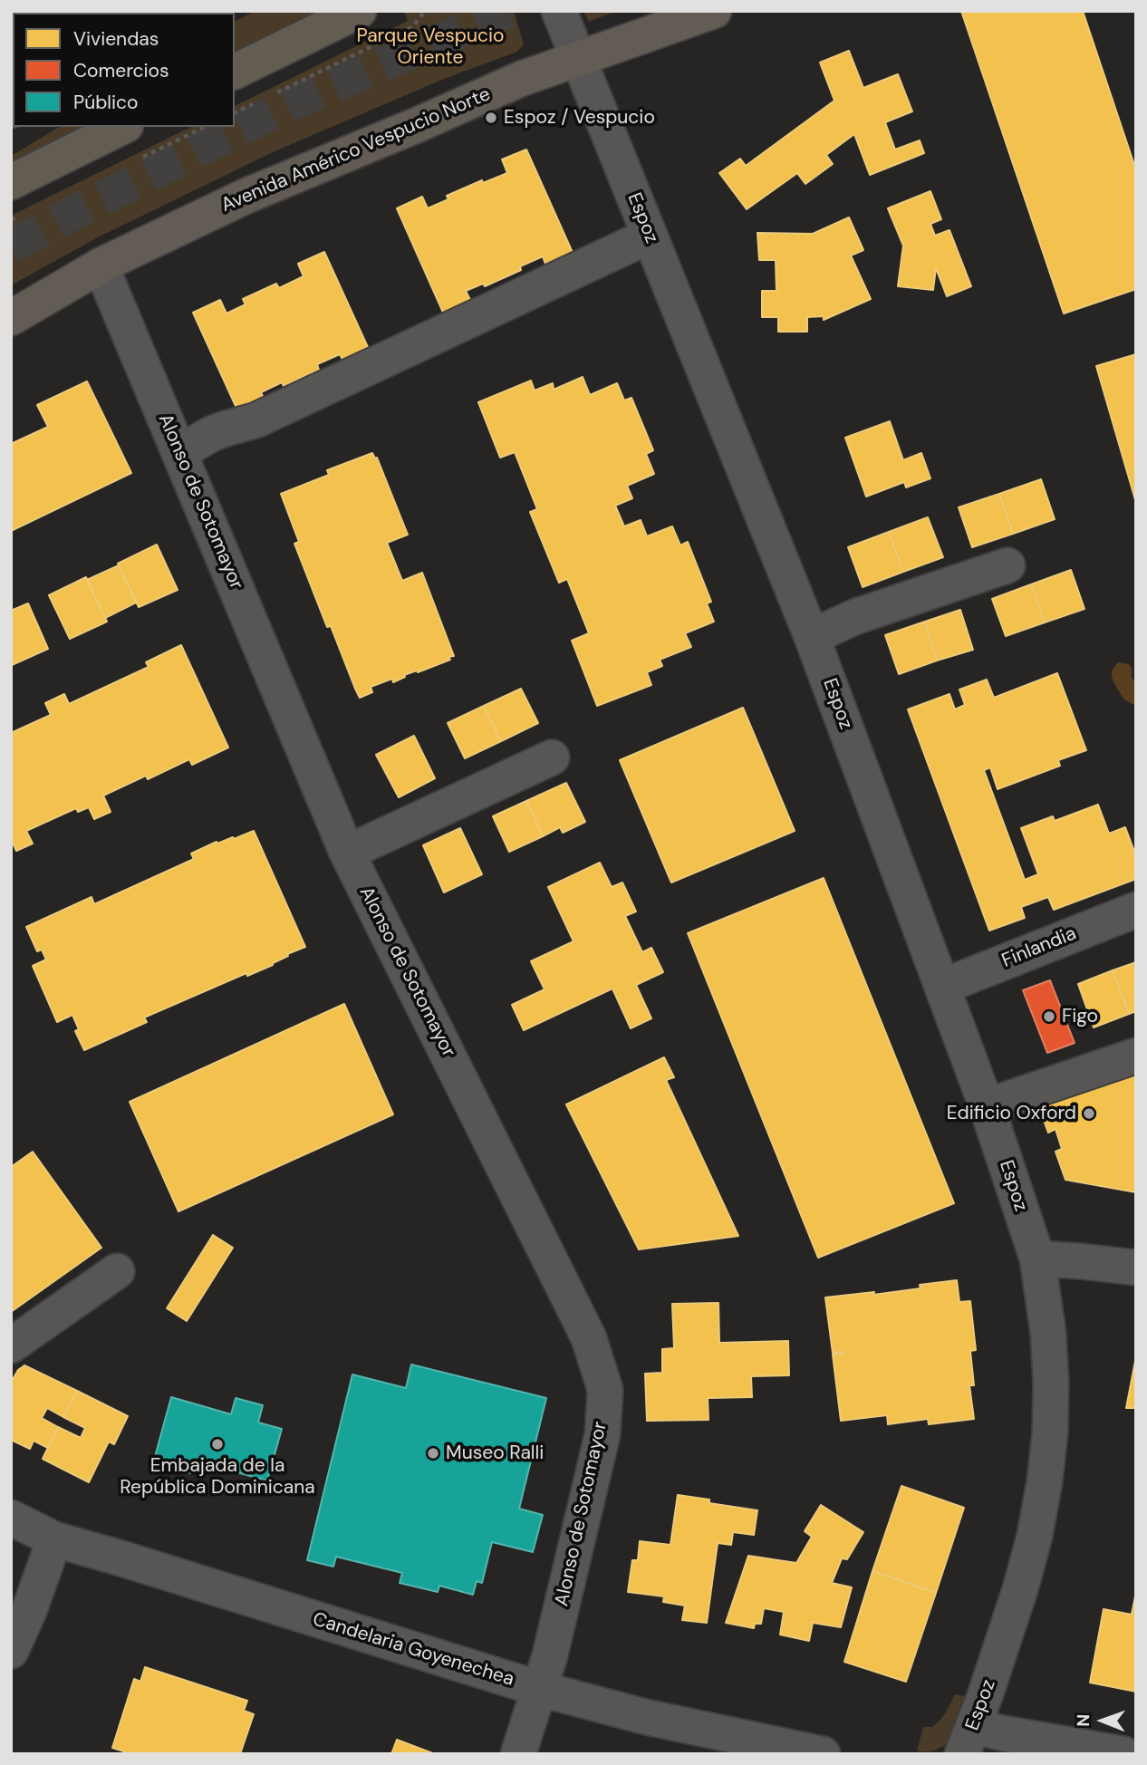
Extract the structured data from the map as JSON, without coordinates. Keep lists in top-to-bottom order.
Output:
{
  "streets": {
    "main road": ["Avenida Américo Vespucio Norte"],
    "street": [
      "Espoz",
      "Alonso de Sotomayor",
      "Finlandia",
      "Candelaria Goyenechea"
    ]
  },
  "crossings": [
    ["Avenida Américo Vespucio Norte", "Espoz"],
    ["Avenida Américo Vespucio Norte", "Alonso de Sotomayor"],
    ["Espoz", "Finlandia"],
    ["Alonso de Sotomayor", "Candelaria Goyenechea"]
  ],
  "parks": ["Parque Vespucio Oriente"],
  "places": [
    "Espoz / Vespucio",
    "Figo",
    "Edificio Oxford",
    "Embajada de la República Dominicana",
    "Museo Ralli"
  ],
  "legend": ["Viviendas", "Comercios", "Público"],
  "north": "left"
}
